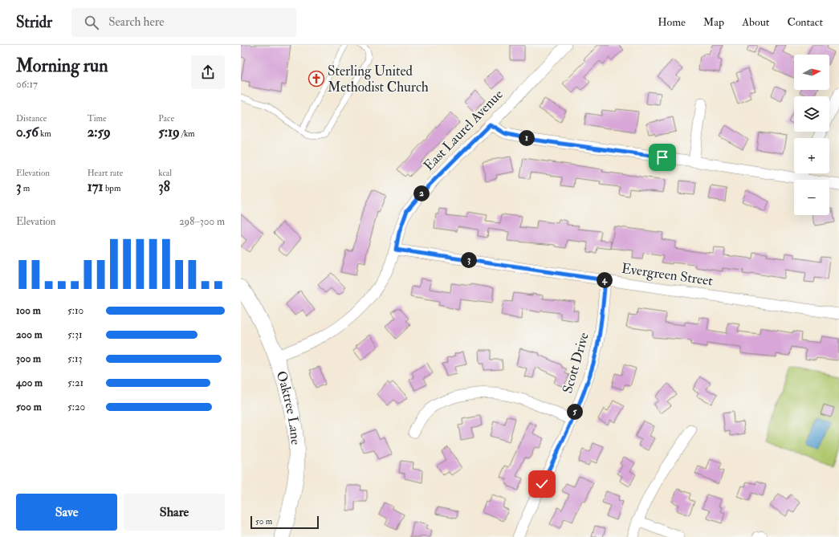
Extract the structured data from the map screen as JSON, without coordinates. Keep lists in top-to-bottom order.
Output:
{
  "streets": {
    "street": [
      "East Laurel Avenue",
      "Evergreen Street",
      "Scott Drive",
      "Oaktree Lane"
    ]
  },
  "crossings": [
    ["East Laurel Avenue", "Evergreen Street"],
    ["East Laurel Avenue", "Oaktree Lane"],
    ["Evergreen Street", "Scott Drive"]
  ],
  "places": {
    "church": ["Sterling United Methodist Church"]
  },
  "scale_bar": "50 m",
  "north": "right",
  "page": {
    "header": "Stridr",
    "search": "Search here",
    "nav": [
      "Home",
      "Map",
      "About",
      "Contact"
    ],
    "heading": ["Morning run", "06:17"],
    "map_buttons": ["+", "−"],
    "stats": [
      ["Distance", "0.56 km"],
      ["Time", "2:59"],
      ["Pace", "5:19 /km"],
      ["Elevation", "3 m"],
      ["Heart rate", "171 bpm"],
      ["kcal", "38"]
    ],
    "pins": [
      "1",
      "2",
      "3",
      "4",
      "5"
    ],
    "chart": ["Elevation", "298–300 m"],
    "list": [
      {
        "name": "100 m",
        "note": "5:10"
      },
      {
        "name": "200 m",
        "note": "5:31"
      },
      {
        "name": "300 m",
        "note": "5:13"
      },
      {
        "name": "400 m",
        "note": "5:21"
      },
      {
        "name": "500 m",
        "note": "5:20"
      }
    ],
    "buttons": ["Save", "Share"],
    "scale": "50 m"
  }
}
